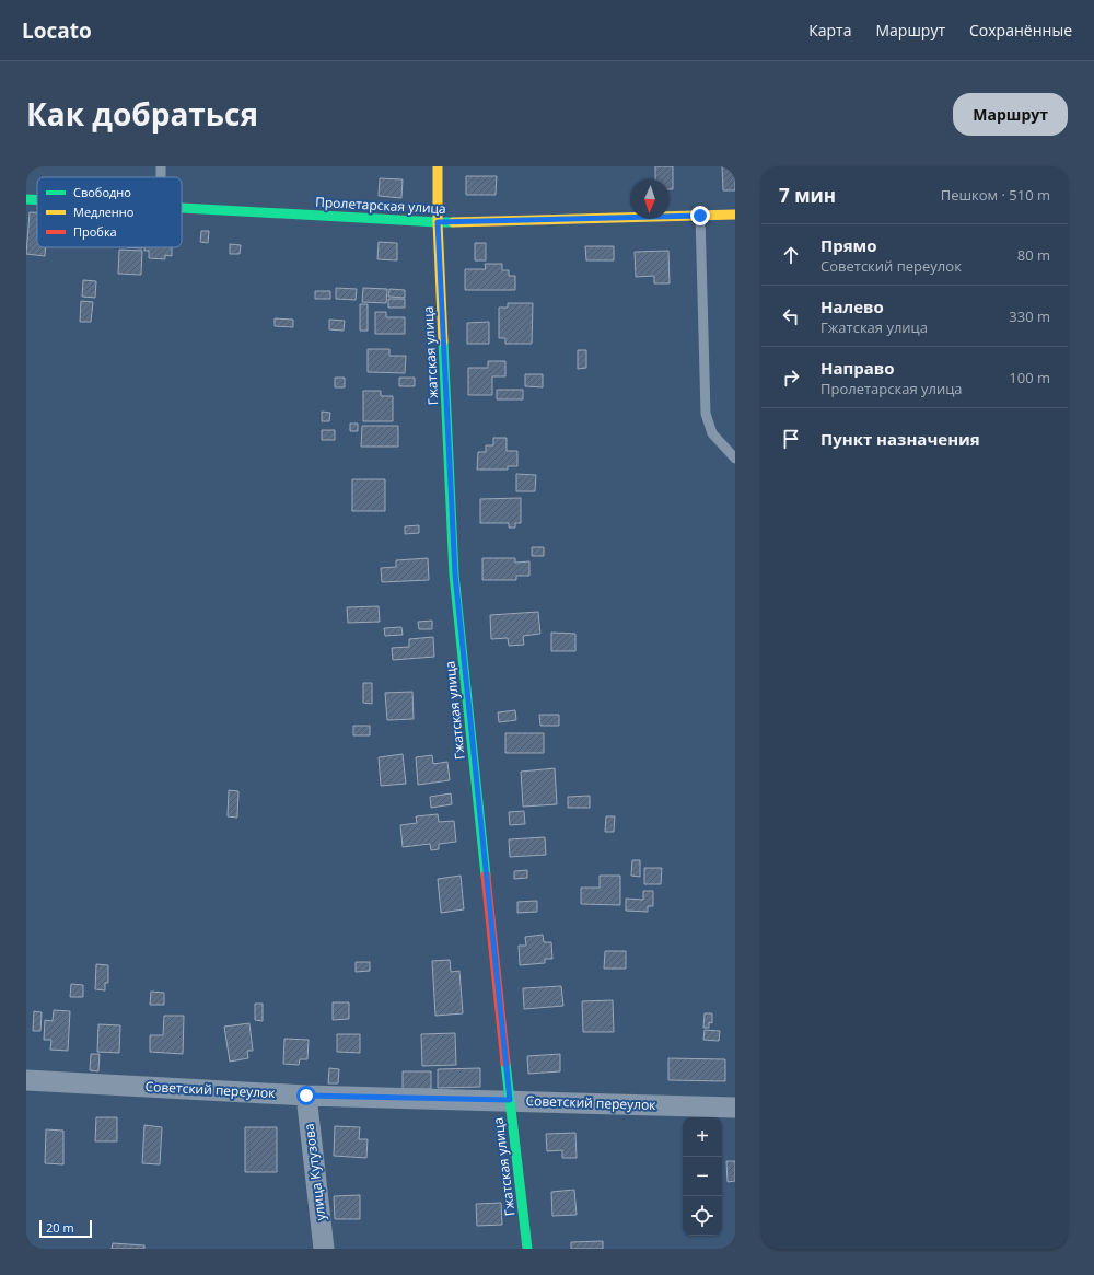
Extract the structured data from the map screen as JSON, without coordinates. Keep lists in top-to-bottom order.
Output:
{
  "streets": {
    "street": [
      "Пролетарская улица",
      "Гжатская улица",
      "Советский переулок",
      "улица Кутузова"
    ]
  },
  "crossings": [
    ["Пролетарская улица", "Гжатская улица"],
    ["Гжатская улица", "Советский переулок"],
    ["Советский переулок", "улица Кутузова"]
  ],
  "legend": ["Свободно", "Медленно", "Пробка"],
  "scale_bar": "20 m",
  "north": "bottom",
  "page": {
    "header": "Locato",
    "nav": ["Карта", "Маршрут", "Сохранённые"],
    "title": "Как добраться",
    "buttons": "Маршрут",
    "heading": ["7 мин", "Пешком · 510 m"],
    "list": [
      ["Прямо", "Советский переулок", "80 m"],
      ["Налево", "Гжатская улица", "330 m"],
      ["Направо", "Пролетарская улица", "100 m"],
      "Пункт назначения"
    ],
    "map_buttons": ["+", "−"],
    "scale": "20 m"
  }
}
